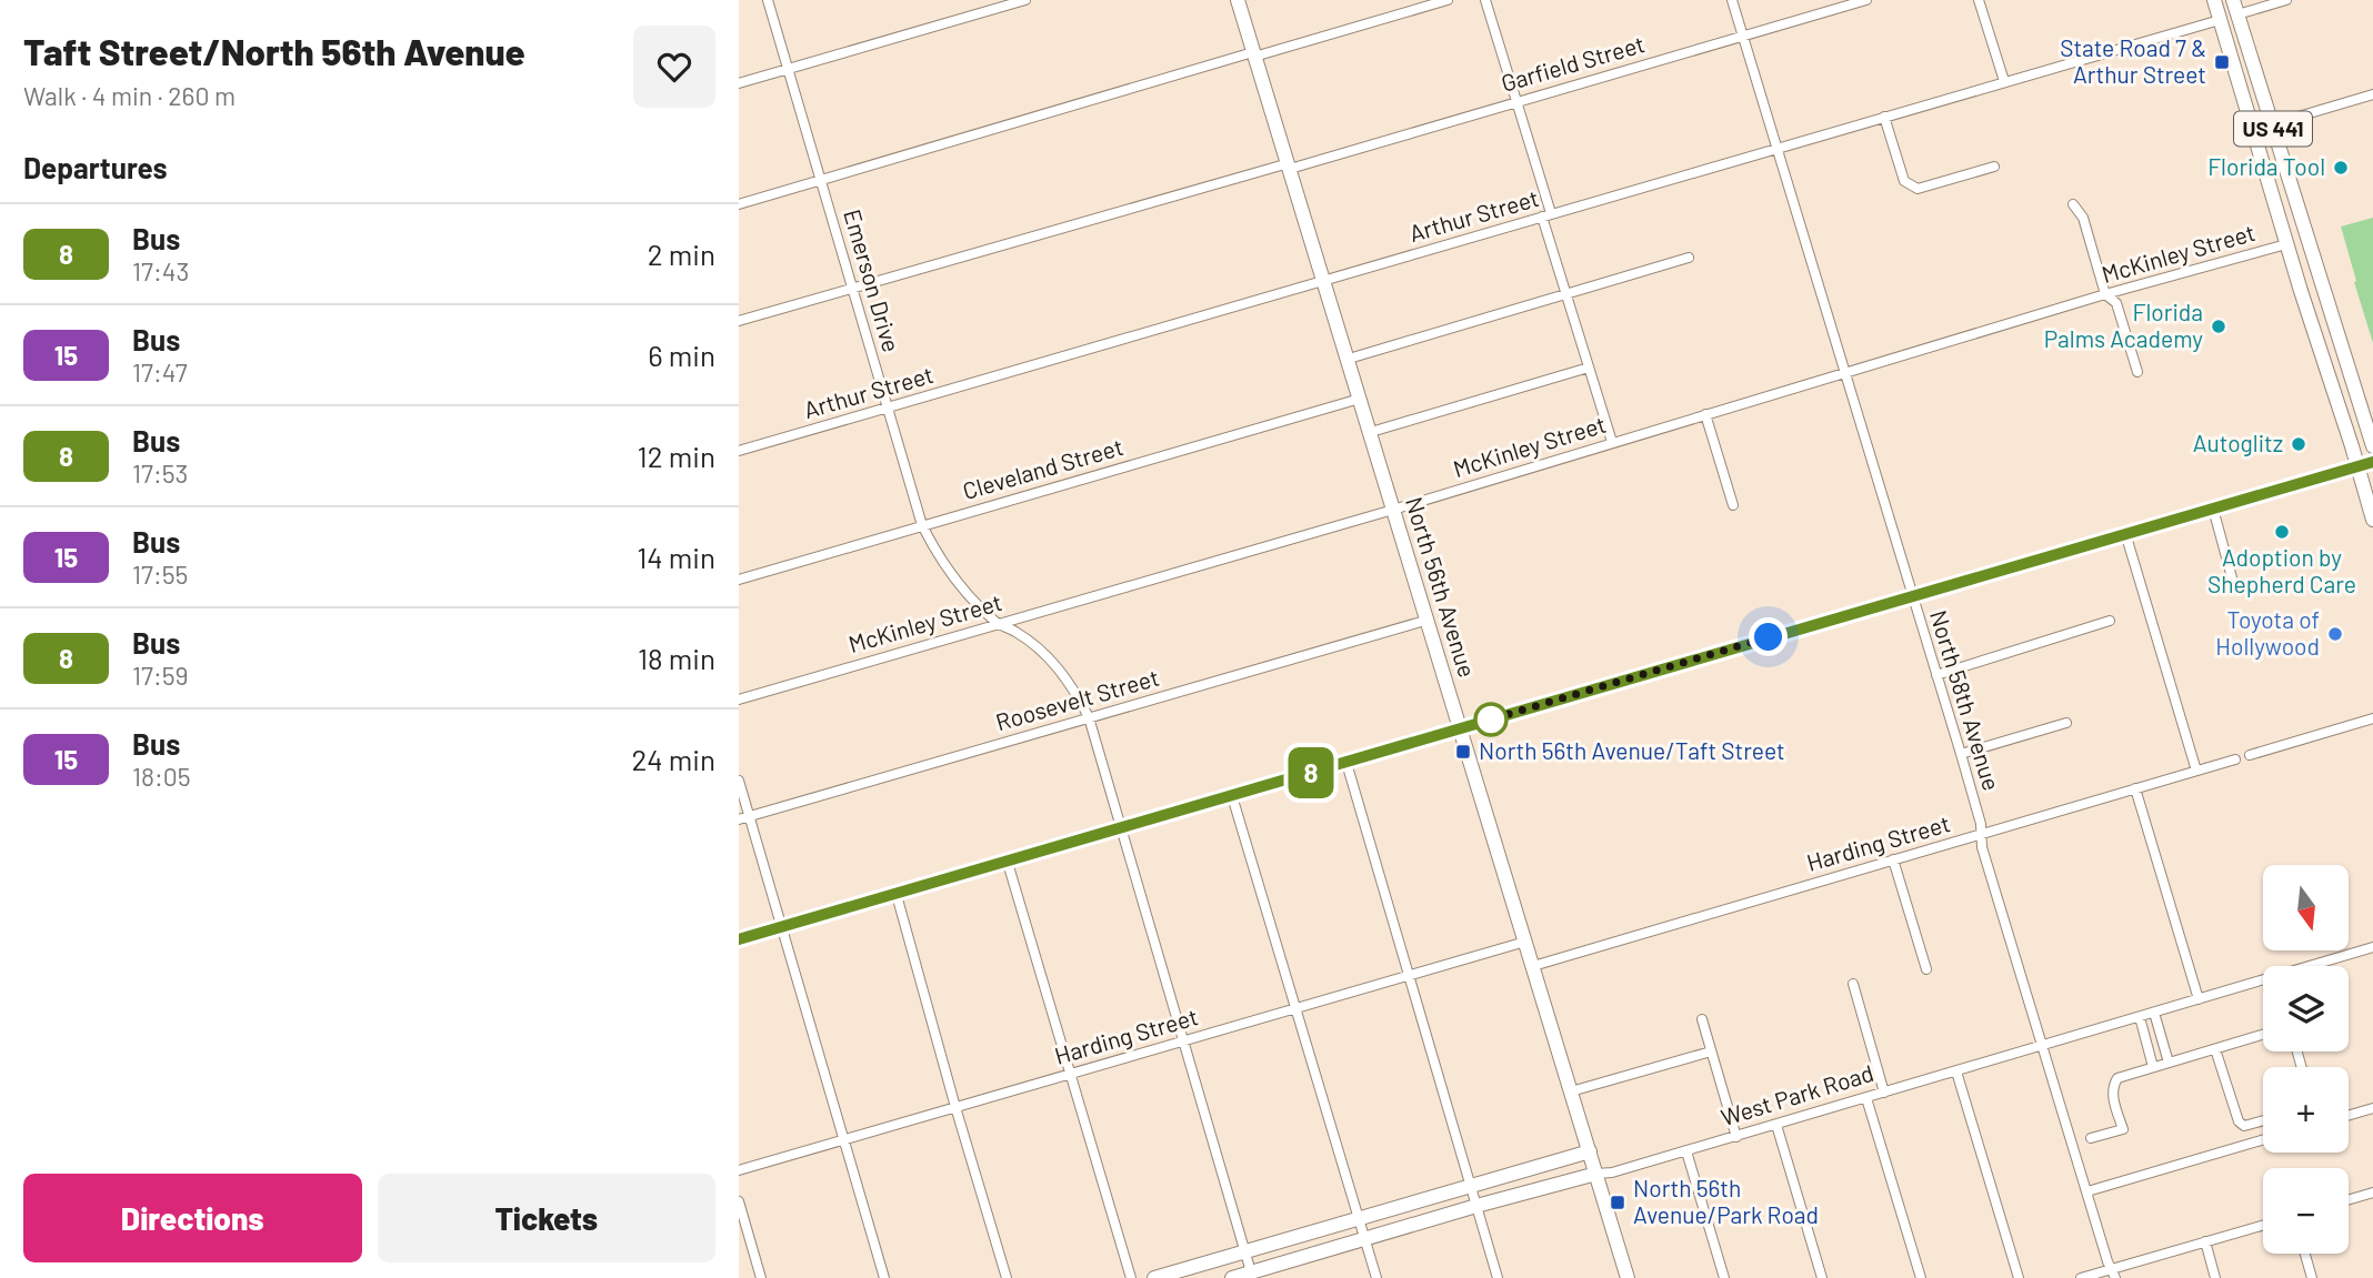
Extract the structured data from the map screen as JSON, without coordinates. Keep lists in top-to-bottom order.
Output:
{
  "streets": {
    "street": [
      "Garfield Street",
      "US 441",
      "Arthur Street",
      "McKinley Street",
      "Emerson Drive",
      "Cleveland Street",
      "North 56th Avenue",
      "Roosevelt Street",
      "North 58th Avenue",
      "Harding Street",
      "West Park Road"
    ]
  },
  "crossings": [
    ["Garfield Street", "Emerson Drive"],
    ["Garfield Street", "North 56th Avenue"],
    ["Garfield Street", "North 58th Avenue"],
    ["US 441", "Arthur Street"],
    ["US 441", "McKinley Street"],
    ["Arthur Street", "Emerson Drive"],
    ["Arthur Street", "North 56th Avenue"],
    ["Arthur Street", "North 58th Avenue"],
    ["McKinley Street", "Emerson Drive"],
    ["McKinley Street", "North 56th Avenue"],
    ["McKinley Street", "North 58th Avenue"],
    ["Emerson Drive", "Cleveland Street"],
    ["Emerson Drive", "Roosevelt Street"],
    ["Emerson Drive", "Harding Street"],
    ["Emerson Drive", "West Park Road"],
    ["Cleveland Street", "North 56th Avenue"],
    ["North 56th Avenue", "Roosevelt Street"],
    ["North 56th Avenue", "Harding Street"],
    ["North 56th Avenue", "West Park Road"],
    ["North 58th Avenue", "Harding Street"],
    ["North 58th Avenue", "West Park Road"]
  ],
  "places": {
    "transit": ["State Road 7 & Arthur Street", "North 56th Avenue/Taft Street", "North 56th Avenue/Park Road"],
    "other": [
      "Florida Tool",
      "Florida Palms Academy",
      "Autoglitz",
      "Adoption by Shepherd Care",
      "Toyota of Hollywood"
    ]
  },
  "lines": ["bus line 8"],
  "north": "bottom",
  "page": {
    "heading": [
      ["Taft Street/North 56th Avenue", "Walk · 4 min · 260 m"],
      "Departures"
    ],
    "on_map": "8",
    "list": [
      {
        "mark": "8",
        "name": "Bus",
        "note": "17:43",
        "value": "2 min"
      },
      {
        "mark": "15",
        "name": "Bus",
        "note": "17:47",
        "value": "6 min"
      },
      {
        "mark": "8",
        "name": "Bus",
        "note": "17:53",
        "value": "12 min"
      },
      {
        "mark": "15",
        "name": "Bus",
        "note": "17:55",
        "value": "14 min"
      },
      {
        "mark": "8",
        "name": "Bus",
        "note": "17:59",
        "value": "18 min"
      },
      {
        "mark": "15",
        "name": "Bus",
        "note": "18:05",
        "value": "24 min"
      }
    ],
    "map_buttons": ["+", "−"],
    "buttons": ["Directions", "Tickets"]
  }
}
